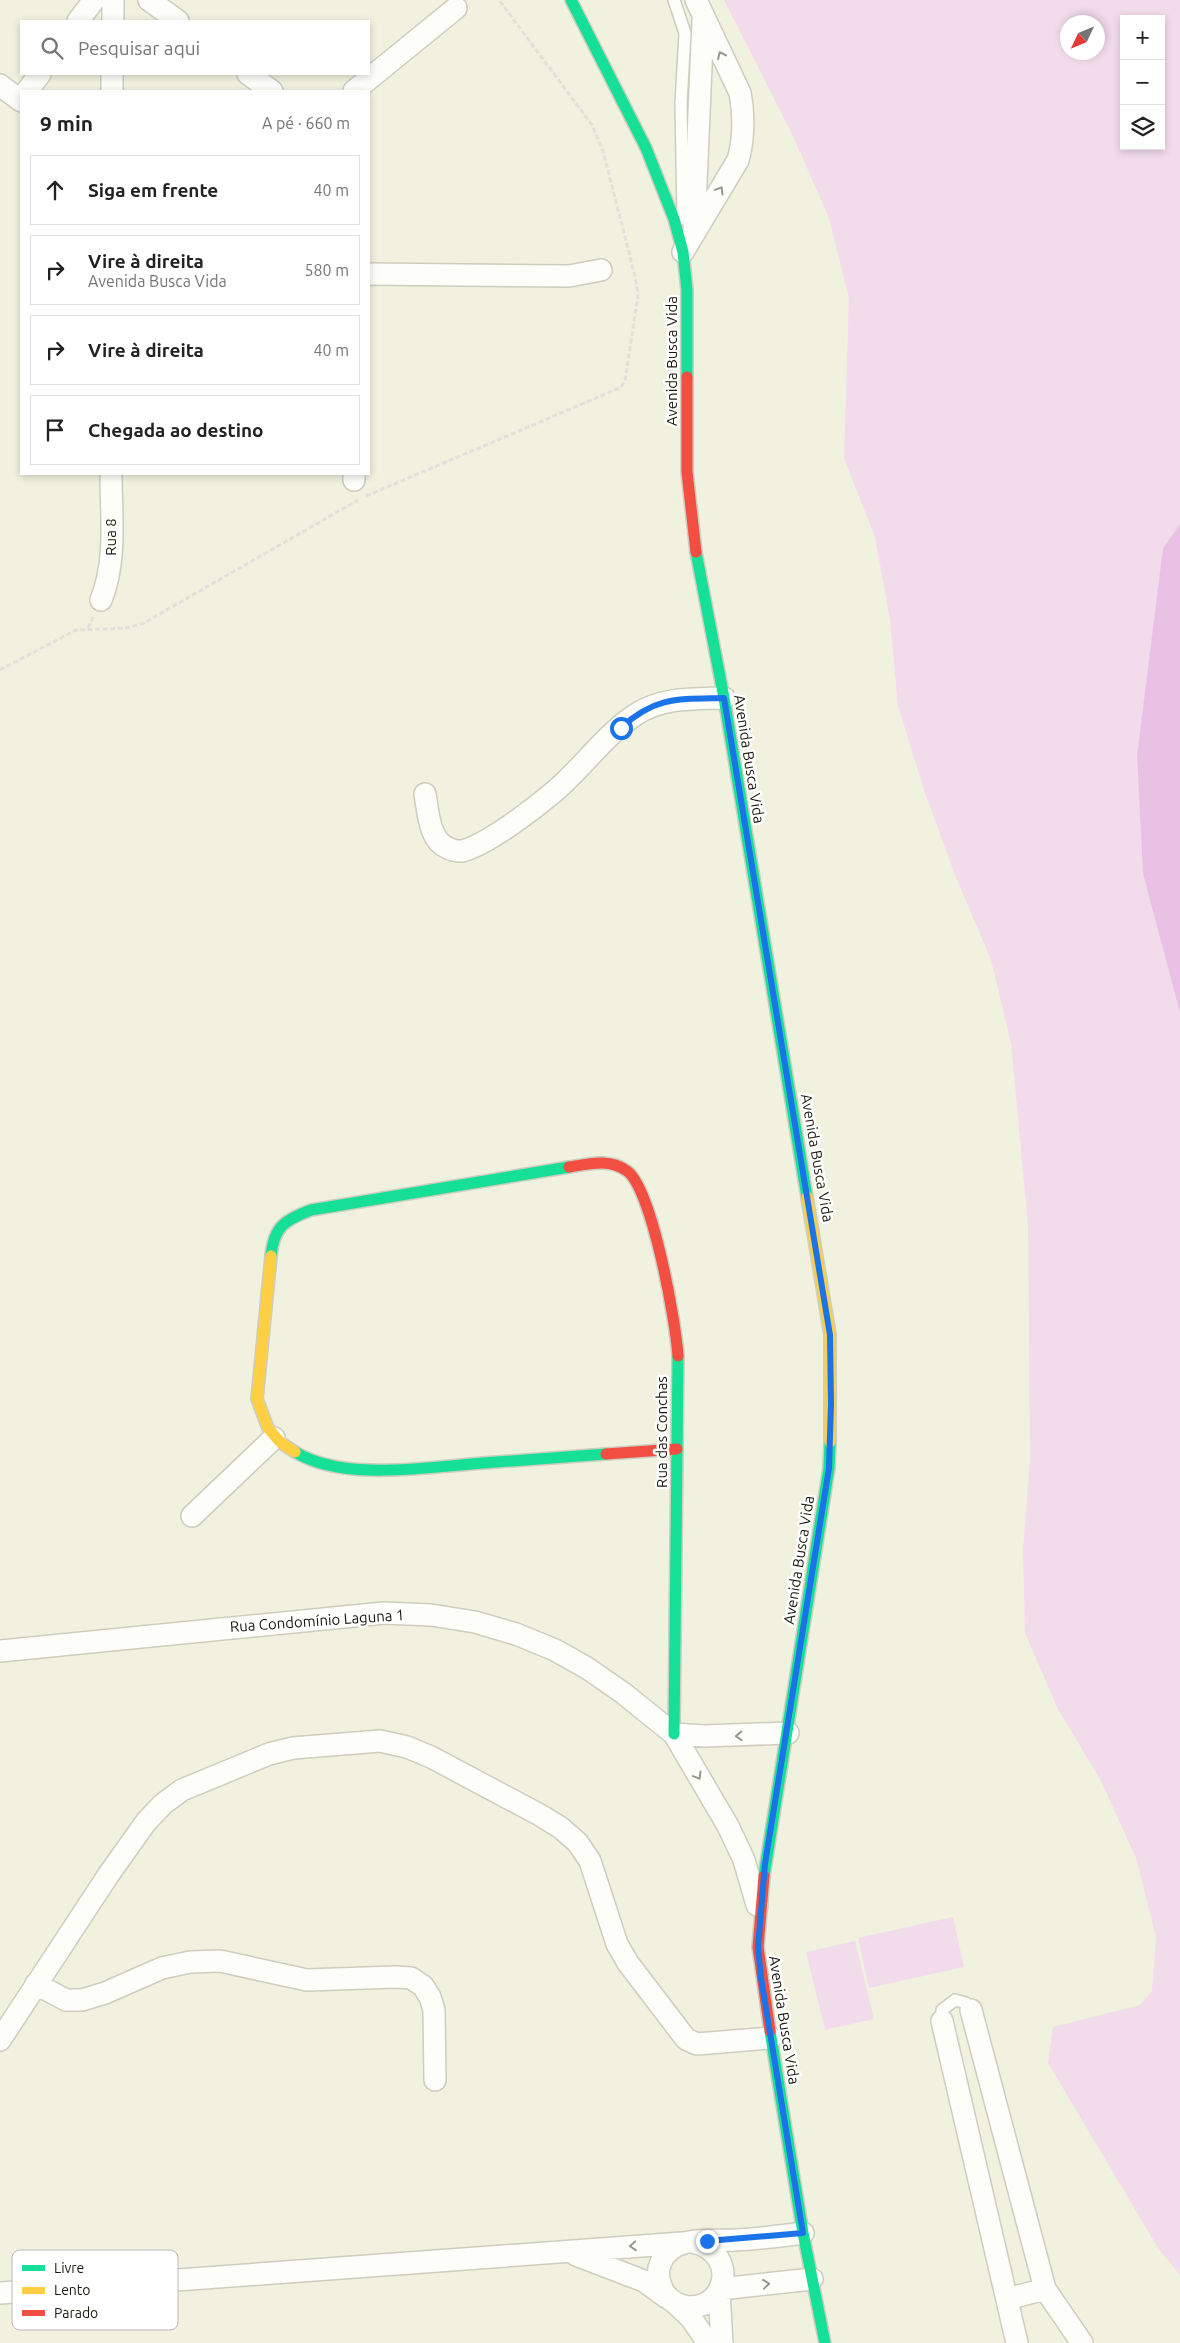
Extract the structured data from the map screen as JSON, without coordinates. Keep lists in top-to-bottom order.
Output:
{
  "streets": {
    "street": [
      "Avenida Busca Vida",
      "Rua 8",
      "Rua das Conchas",
      "Rua Condomínio Laguna 1"
    ]
  },
  "crossings": [
    ["Avenida Busca Vida", "Rua Condomínio Laguna 1"],
    ["Rua das Conchas", "Rua Condomínio Laguna 1"]
  ],
  "legend": ["Livre", "Lento", "Parado"],
  "north": "bottom left",
  "page": {
    "map_buttons": ["+", "−"],
    "search": "Pesquisar aqui",
    "heading": ["9 min", "A pé · 660 m"],
    "list": [
      ["Siga em frente", "40 m"],
      ["Vire à direita", "Avenida Busca Vida", "580 m"],
      ["Vire à direita", "40 m"],
      "Chegada ao destino"
    ]
  }
}
